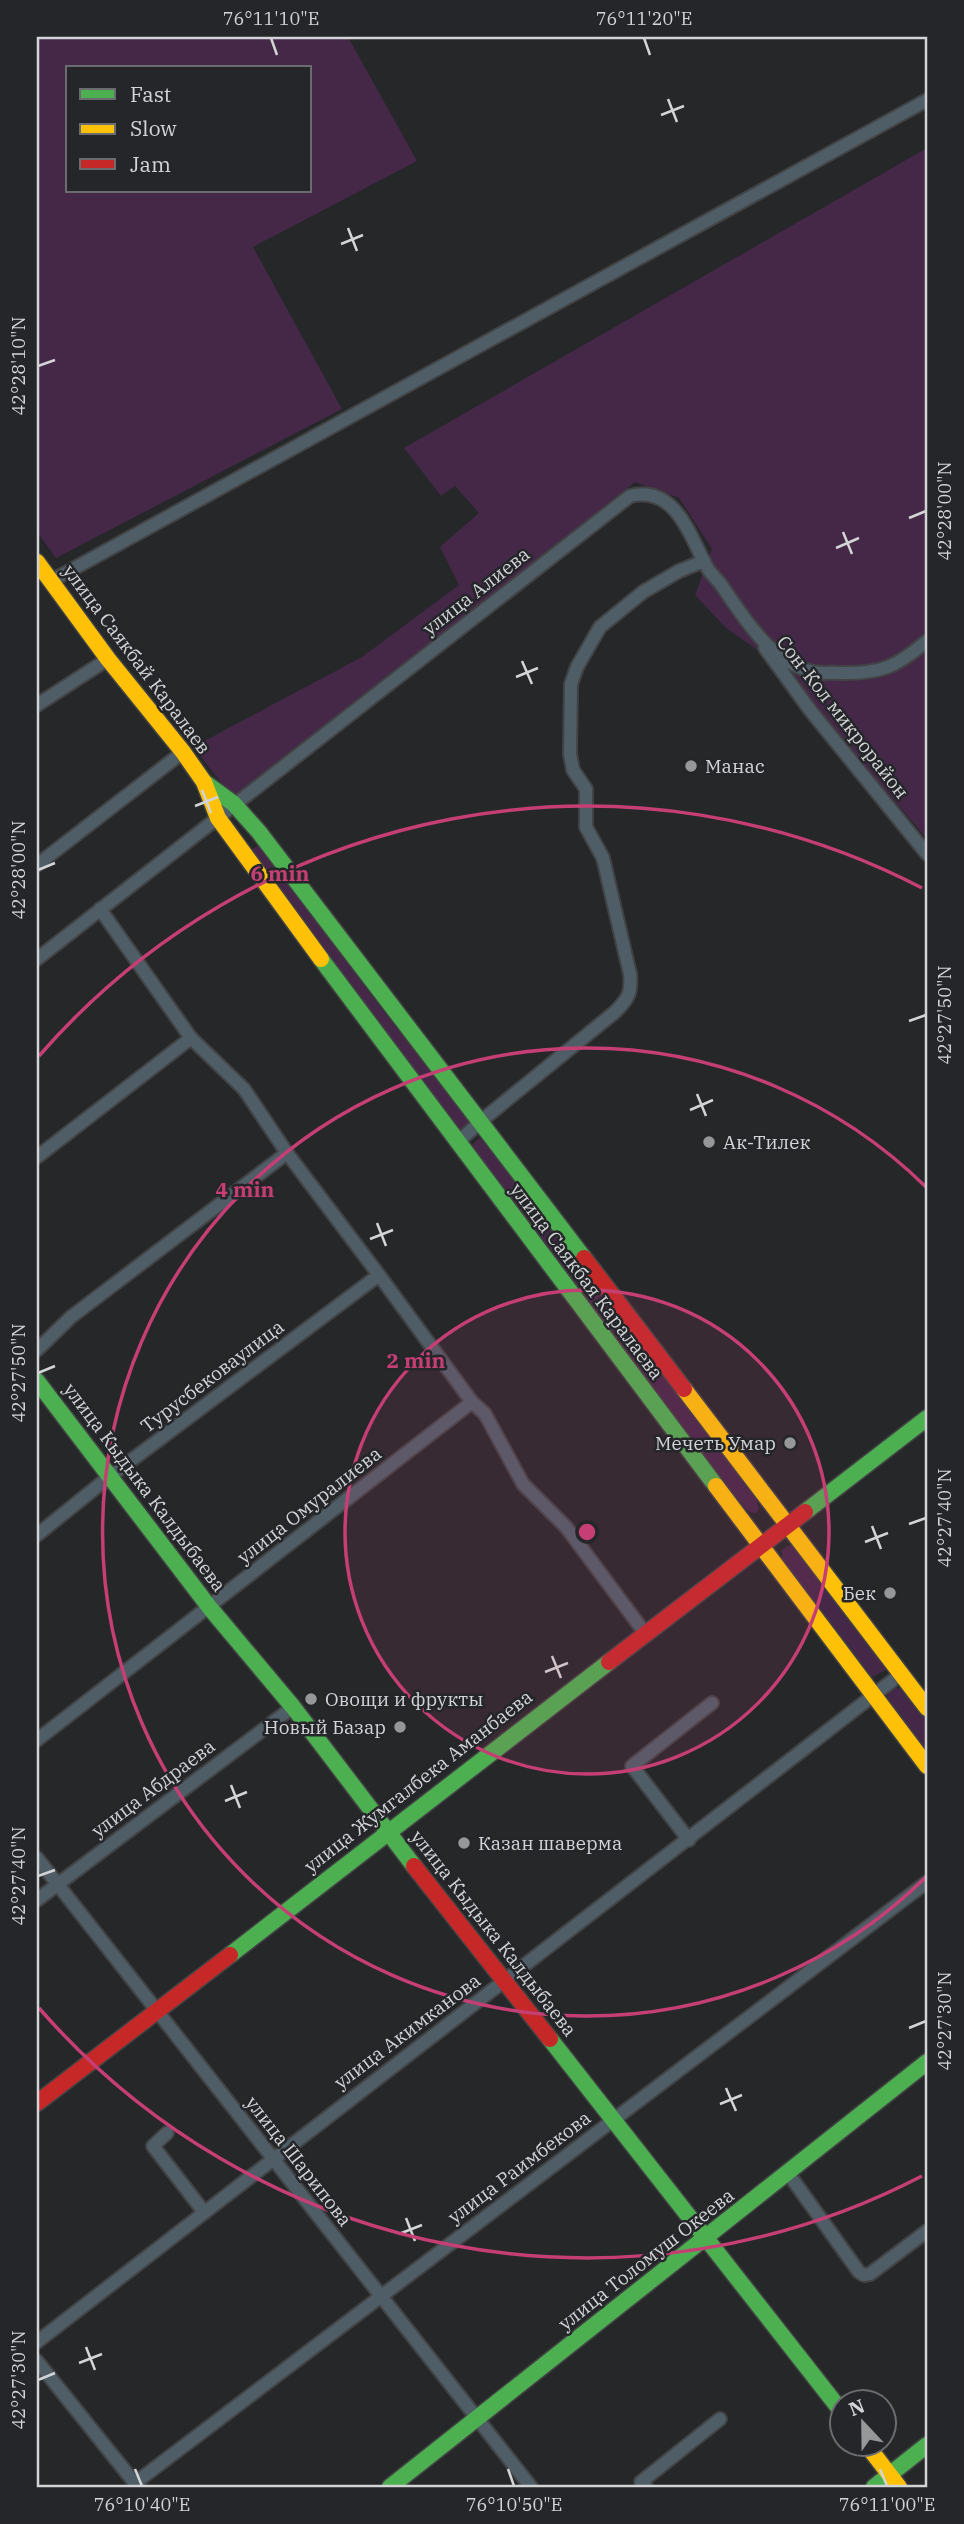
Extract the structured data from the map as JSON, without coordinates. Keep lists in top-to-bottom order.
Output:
{
  "streets": {
    "street": [
      "улица Алиева",
      "улица Саякбай Каралаев",
      "Сон-Кол микрорайон",
      "улица Саякбая Каралаева",
      "Турусбековаулица",
      "улица Кыдыка Калдыбаева",
      "улица Омуралиева",
      "улица Жумгалбека Аманбаева",
      "улица Абдраева",
      "улица Акимканова",
      "улица Шарипова",
      "улица Раимбекова",
      "улица Толомуш Океева"
    ]
  },
  "crossings": [
    ["улица Алиева", "улица Саякбай Каралаев"],
    ["улица Алиева", "Сон-Кол микрорайон"],
    ["улица Алиева", "улица Саякбая Каралаева"],
    ["улица Саякбай Каралаев", "улица Саякбая Каралаева"],
    ["улица Саякбая Каралаева", "улица Жумгалбека Аманбаева"],
    ["улица Саякбая Каралаева", "улица Акимканова"],
    ["Турусбековаулица", "улица Кыдыка Калдыбаева"],
    ["улица Кыдыка Калдыбаева", "улица Омуралиева"],
    ["улица Кыдыка Калдыбаева", "улица Жумгалбека Аманбаева"],
    ["улица Кыдыка Калдыбаева", "улица Абдраева"],
    ["улица Кыдыка Калдыбаева", "улица Акимканова"],
    ["улица Кыдыка Калдыбаева", "улица Раимбекова"],
    ["улица Кыдыка Калдыбаева", "улица Толомуш Океева"],
    ["улица Жумгалбека Аманбаева", "улица Шарипова"],
    ["улица Абдраева", "улица Шарипова"],
    ["улица Акимканова", "улица Шарипова"],
    ["улица Шарипова", "улица Раимбекова"],
    ["улица Шарипова", "улица Толомуш Океева"]
  ],
  "places": [
    "Манас",
    "Ак-Тилек",
    "Мечеть Умар",
    "Бек",
    "Овощи и фрукты",
    "Новый Базар",
    "Казан шаверма"
  ],
  "legend": ["Fast", "Slow", "Jam"],
  "north": "top",
  "coordinates": [
    "76°11'10\"E",
    "76°11'20\"E",
    "42°28'10\"N",
    "42°28'00\"N",
    "42°27'50\"N",
    "42°27'40\"N",
    "42°27'30\"N",
    "76°10'40\"E",
    "76°10'50\"E",
    "76°11'00\"E"
  ],
  "rings": ["6 min", "4 min", "2 min"]
}
